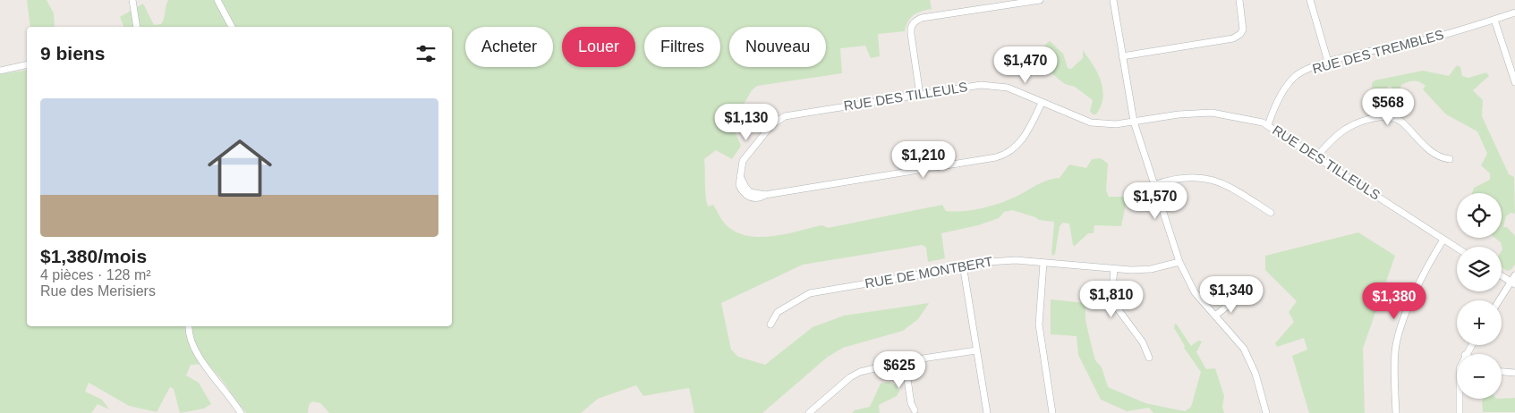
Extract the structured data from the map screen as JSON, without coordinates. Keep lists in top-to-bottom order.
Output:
{
  "streets": {
    "street": ["RUE DES TREMBLES", "RUE DES TILLEULS", "RUE DE MONTBERT"]
  },
  "crossings": [
    ["RUE DES TREMBLES", "RUE DES TILLEULS"]
  ],
  "page": {
    "chip": [
      "Acheter",
      "Louer",
      "Filtres",
      "Nouveau"
    ],
    "heading": "9 biens",
    "price": [
      "$1,470",
      "$568",
      "$1,130",
      "$1,210",
      "$1,570",
      "$1,340",
      "$1,810",
      "$1,380",
      "$625"
    ],
    "list": [
      {
        "name": "$1,380/mois",
        "note": "4 pièces · 128 m² · Rue des Merisiers"
      }
    ],
    "map_buttons": ["+", "−"]
  }
}
